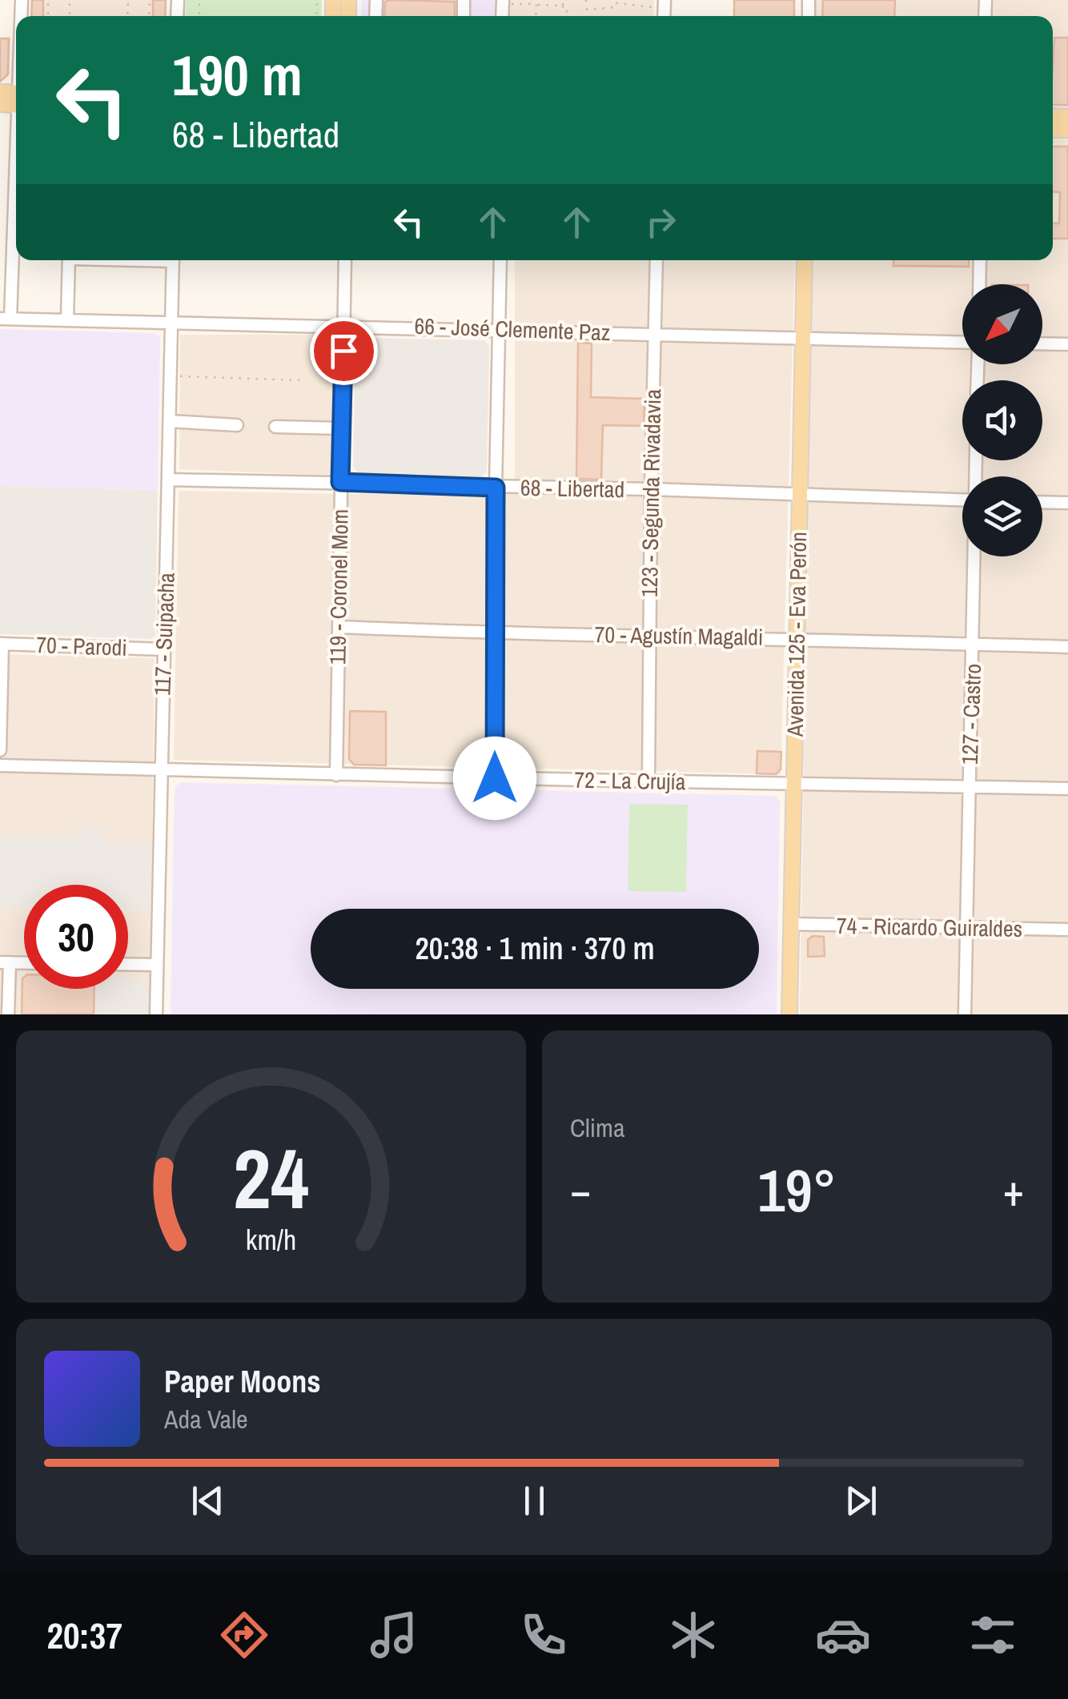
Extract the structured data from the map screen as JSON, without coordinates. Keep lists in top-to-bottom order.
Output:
{
  "streets": {
    "main road": ["Avenida 125 - Eva Perón"],
    "street": [
      "66 - José Clemente Paz",
      "68 - Libertad",
      "123 - Segunda Rivadavia",
      "119 - Coronel Mom",
      "117 - Suipacha",
      "70 - Agustín Magaldi",
      "70 - Parodi",
      "127 - Castro",
      "72 - La Crujía",
      "74 - Ricardo Guiraldes"
    ]
  },
  "crossings": [
    ["66 - José Clemente Paz", "123 - Segunda Rivadavia"],
    ["66 - José Clemente Paz", "119 - Coronel Mom"],
    ["66 - José Clemente Paz", "117 - Suipacha"],
    ["66 - José Clemente Paz", "Avenida 125 - Eva Perón"],
    ["68 - Libertad", "123 - Segunda Rivadavia"],
    ["68 - Libertad", "119 - Coronel Mom"],
    ["68 - Libertad", "117 - Suipacha"],
    ["68 - Libertad", "Avenida 125 - Eva Perón"],
    ["123 - Segunda Rivadavia", "70 - Agustín Magaldi"],
    ["123 - Segunda Rivadavia", "72 - La Crujía"],
    ["119 - Coronel Mom", "70 - Agustín Magaldi"],
    ["119 - Coronel Mom", "72 - La Crujía"],
    ["117 - Suipacha", "70 - Parodi"],
    ["117 - Suipacha", "72 - La Crujía"],
    ["Avenida 125 - Eva Perón", "70 - Agustín Magaldi"],
    ["Avenida 125 - Eva Perón", "72 - La Crujía"],
    ["Avenida 125 - Eva Perón", "74 - Ricardo Guiraldes"],
    ["70 - Agustín Magaldi", "127 - Castro"],
    ["127 - Castro", "72 - La Crujía"],
    ["127 - Castro", "74 - Ricardo Guiraldes"]
  ],
  "north": "bottom left",
  "page": {
    "turn": ["190 m", "68 - Libertad"],
    "limit": "30",
    "trip": "20:38 · 1 min · 370 m",
    "tile": "Clima",
    "heat": ["−", "19°", "+"],
    "song": ["Paper Moons", "Ada Vale"],
    "tabs": "20:37",
    "gauge": ["24", "km/h"]
  }
}
